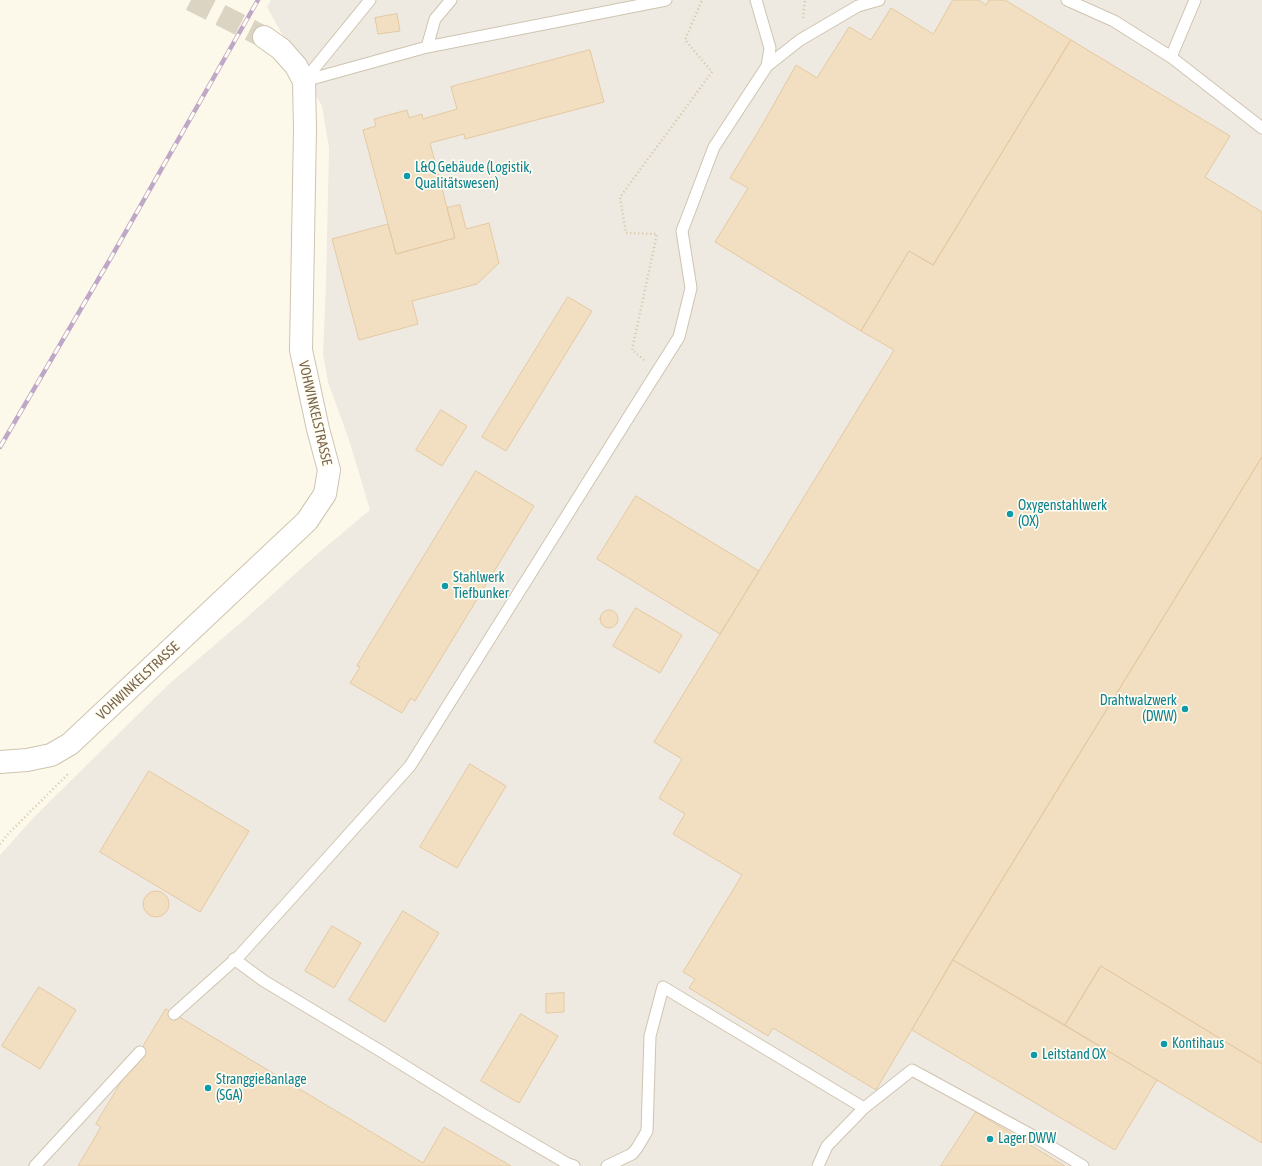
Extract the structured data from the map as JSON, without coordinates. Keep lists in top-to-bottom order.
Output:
{
  "streets": {
    "street": ["VOHWINKELSTRASSE"]
  },
  "places": [
    "L&Q Gebäude (Logistik, Qualitätswesen)",
    "Oxygenstahlwerk (OX)",
    "Stahlwerk Tiefbunker",
    "Drahtwalzwerk (DWW)",
    "Kontihaus",
    "Leitstand OX",
    "Stranggießanlage (SGA)",
    "Lager DWW"
  ]
}
